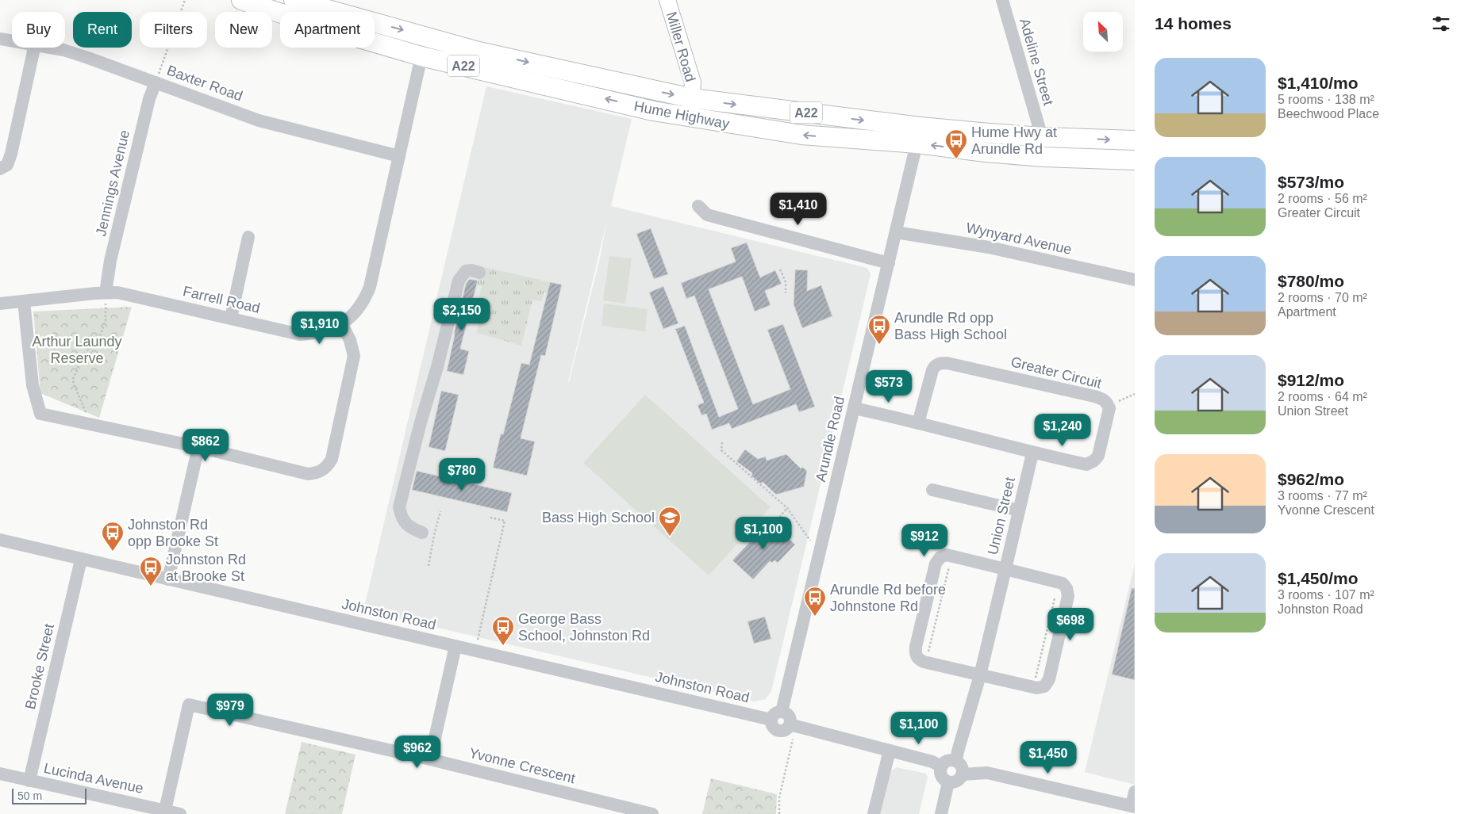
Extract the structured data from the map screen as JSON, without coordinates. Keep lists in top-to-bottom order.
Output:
{
  "streets": {
    "highway": ["A22", "Hume Highway"],
    "main road": ["Miller Road"],
    "street": [
      "Adeline Street",
      "Baxter Road",
      "Jennings Avenue",
      "Wynyard Avenue",
      "Farrell Road",
      "Greater Circuit",
      "Arundle Road",
      "Union Street",
      "Johnston Road",
      "Brooke Street",
      "Yvonne Crescent",
      "Lucinda Avenue"
    ]
  },
  "crossings": [
    ["Miller Road", "Hume Highway"],
    ["Adeline Street", "Hume Highway"],
    ["Baxter Road", "Jennings Avenue"],
    ["Baxter Road", "Farrell Road"],
    ["Hume Highway", "Farrell Road"],
    ["Hume Highway", "Arundle Road"],
    ["Jennings Avenue", "Farrell Road"],
    ["Wynyard Avenue", "Arundle Road"],
    ["Greater Circuit", "Arundle Road"],
    ["Greater Circuit", "Union Street"],
    ["Arundle Road", "Johnston Road"],
    ["Johnston Road", "Brooke Street"],
    ["Brooke Street", "Lucinda Avenue"],
    ["Yvonne Crescent", "Lucinda Avenue"]
  ],
  "parks": ["Arthur Laundy Reserve"],
  "places": {
    "bus stop": [
      "Hume Hwy at Arundle Rd",
      "Arundle Rd opp Bass High School",
      "Johnston Rd opp Brooke St",
      "Johnston Rd at Brooke St",
      "Arundle Rd before Johnstone Rd",
      "George Bass School, Johnston Rd"
    ],
    "school or university": ["Bass High School"]
  },
  "scale_bar": "50 m",
  "north": "top left",
  "page": {
    "heading": "14 homes",
    "chip": [
      "Buy",
      "Rent",
      "Filters",
      "New",
      "Apartment"
    ],
    "list": [
      {
        "name": "$1,410/mo",
        "note": "5 rooms · 138 m² · Beechwood Place"
      },
      {
        "name": "$573/mo",
        "note": "2 rooms · 56 m² · Greater Circuit"
      },
      {
        "name": "$780/mo",
        "note": "2 rooms · 70 m² · Apartment"
      },
      {
        "name": "$912/mo",
        "note": "2 rooms · 64 m² · Union Street"
      },
      {
        "name": "$962/mo",
        "note": "3 rooms · 77 m² · Yvonne Crescent"
      },
      {
        "name": "$1,450/mo",
        "note": "3 rooms · 107 m² · Johnston Road"
      }
    ],
    "price": [
      "$1,410",
      "$2,150",
      "$1,910",
      "$573",
      "$1,240",
      "$862",
      "$780",
      "$1,100",
      "$912",
      "$698",
      "$979",
      "$1,100",
      "$962",
      "$1,450"
    ],
    "scale": "50 m"
  }
}
